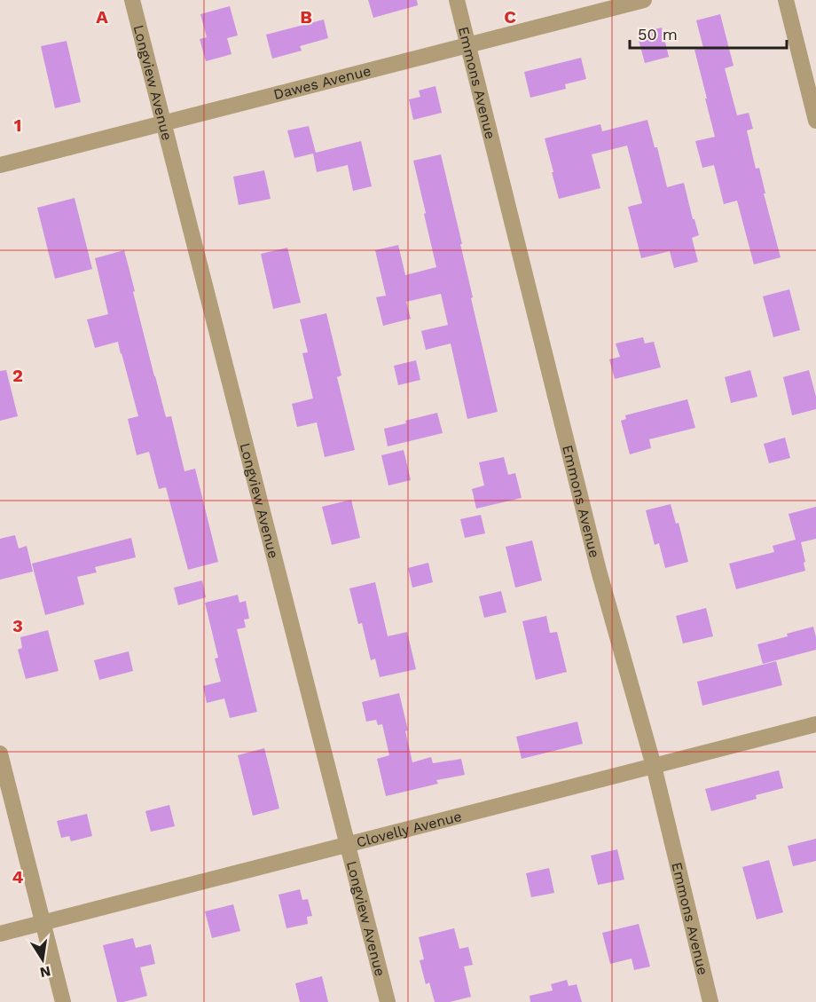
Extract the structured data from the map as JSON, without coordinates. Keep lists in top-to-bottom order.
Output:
{
  "streets": {
    "street": [
      "Dawes Avenue",
      "Emmons Avenue",
      "Longview Avenue",
      "Clovelly Avenue"
    ]
  },
  "crossings": [
    ["Dawes Avenue", "Emmons Avenue"],
    ["Dawes Avenue", "Longview Avenue"],
    ["Emmons Avenue", "Clovelly Avenue"],
    ["Longview Avenue", "Clovelly Avenue"]
  ],
  "scale_bar": "50 m",
  "north": "bottom",
  "grid": {
    "columns": ["A", "B", "C"],
    "rows": [
      "1",
      "2",
      "3",
      "4"
    ]
  }
}
